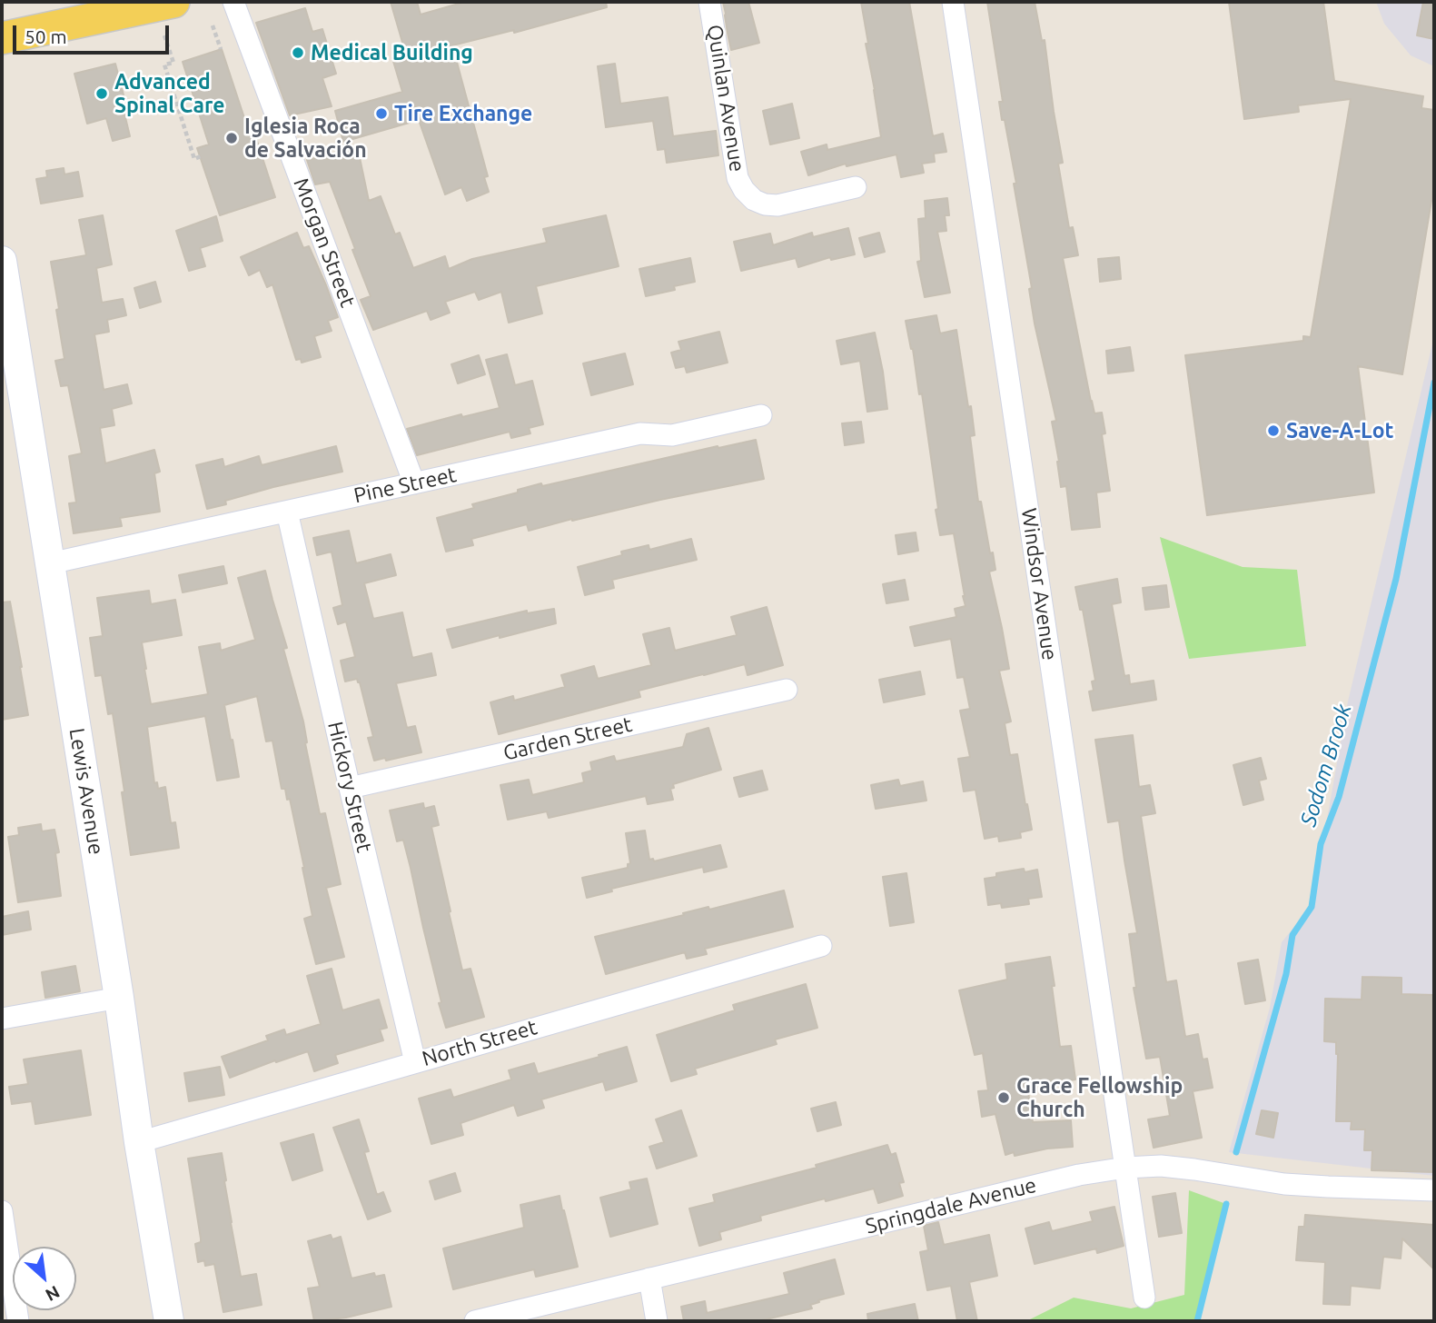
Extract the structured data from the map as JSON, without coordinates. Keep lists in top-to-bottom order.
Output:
{
  "streets": {
    "main road": ["Lewis Avenue"],
    "street": [
      "Quinlan Avenue",
      "Morgan Street",
      "Pine Street",
      "Windsor Avenue",
      "Garden Street",
      "Hickory Street",
      "North Street",
      "Springdale Avenue"
    ]
  },
  "crossings": [
    ["Morgan Street", "Pine Street"],
    ["Pine Street", "Hickory Street"],
    ["Pine Street", "Lewis Avenue"],
    ["Windsor Avenue", "Springdale Avenue"],
    ["Garden Street", "Hickory Street"],
    ["Hickory Street", "North Street"],
    ["Lewis Avenue", "North Street"]
  ],
  "water": ["Sodom Brook"],
  "places": [
    "Medical Building",
    "Advanced Spinal Care",
    "Tire Exchange",
    "Iglesia Roca de Salvación",
    "Save-A-Lot",
    "Grace Fellowship Church"
  ],
  "scale_bar": "50 m",
  "north": "bottom right"
}
